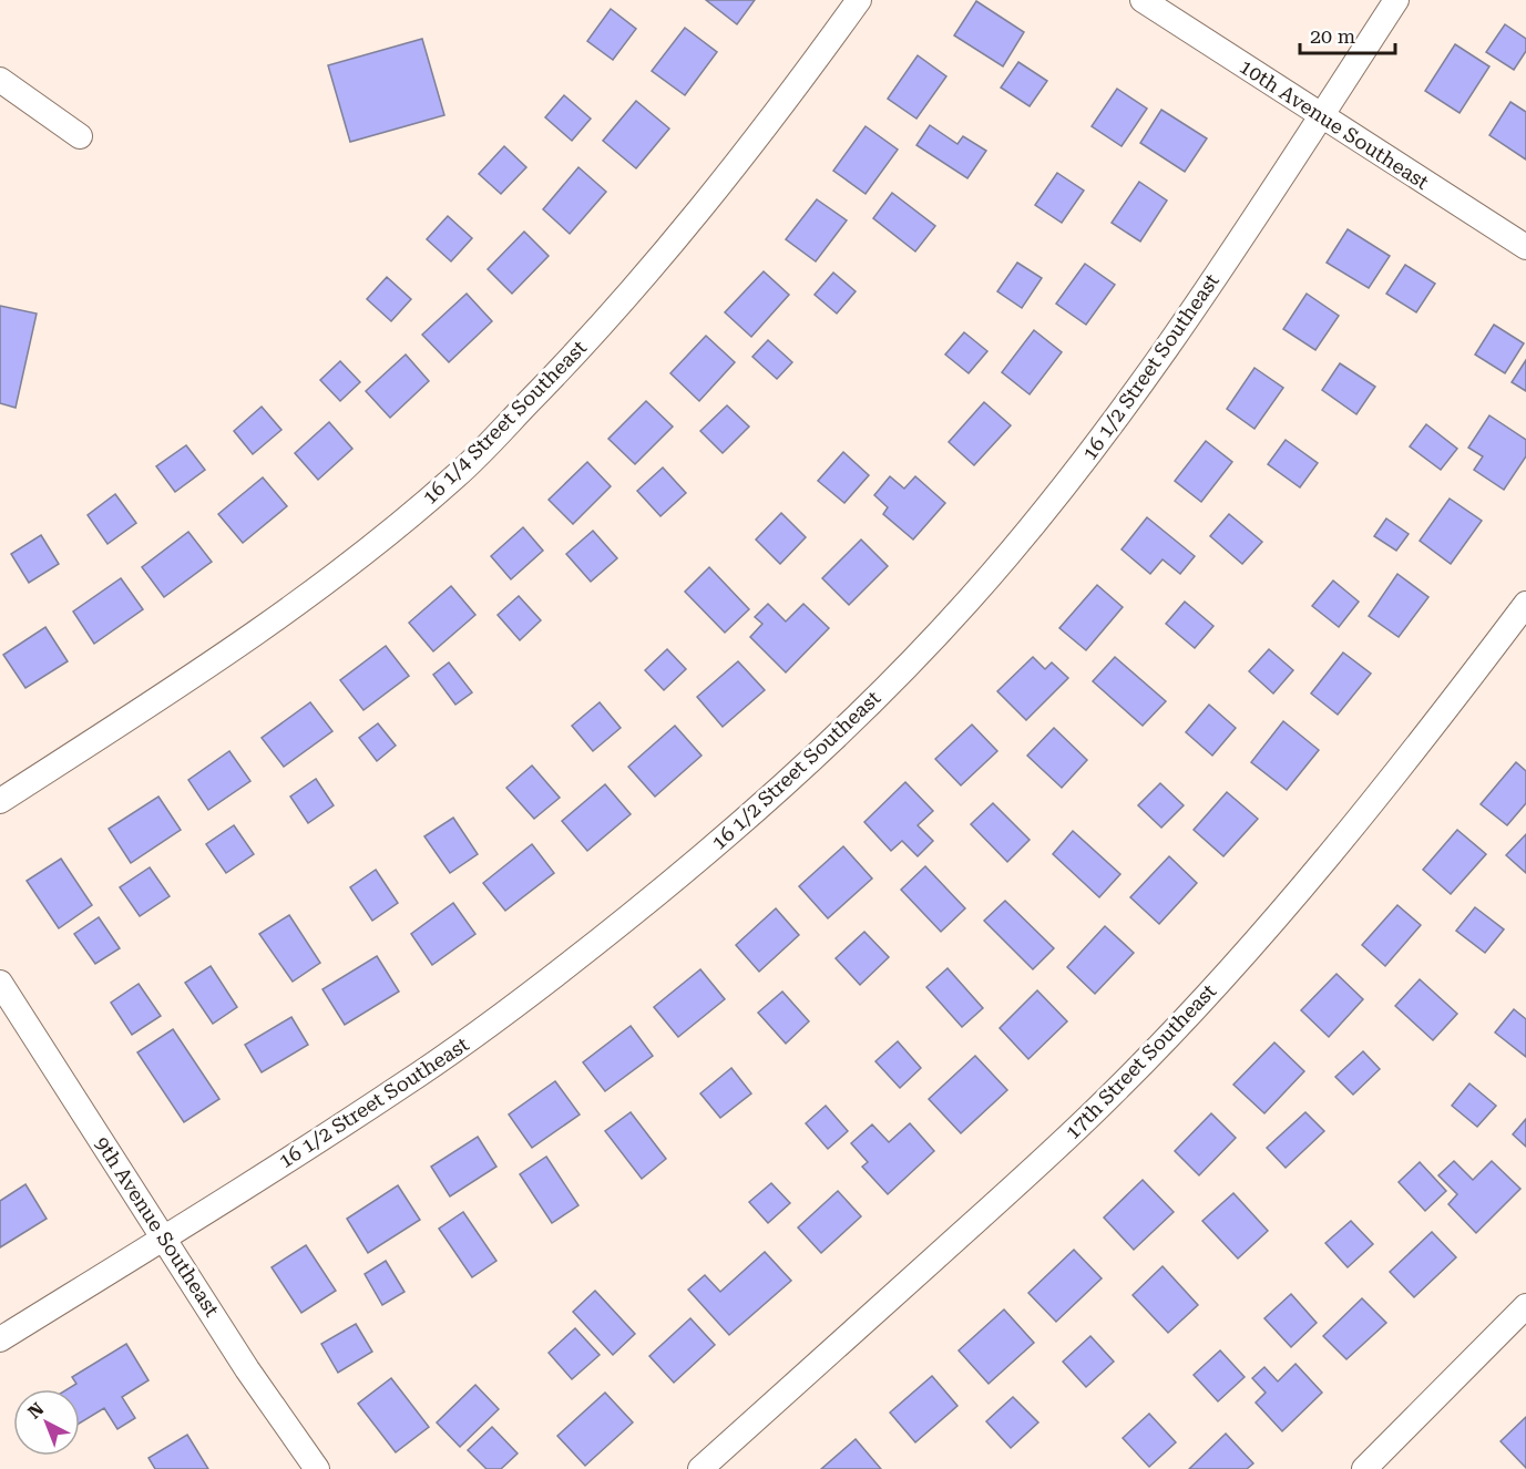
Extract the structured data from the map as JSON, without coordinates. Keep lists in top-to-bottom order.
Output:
{
  "streets": {
    "street": [
      "10th Avenue Southeast",
      "16 1/2 Street Southeast",
      "16 1/4 Street Southeast",
      "17th Street Southeast",
      "9th Avenue Southeast"
    ]
  },
  "crossings": [
    ["10th Avenue Southeast", "16 1/2 Street Southeast"],
    ["16 1/2 Street Southeast", "9th Avenue Southeast"]
  ],
  "scale_bar": "20 m",
  "north": "top left"
}
